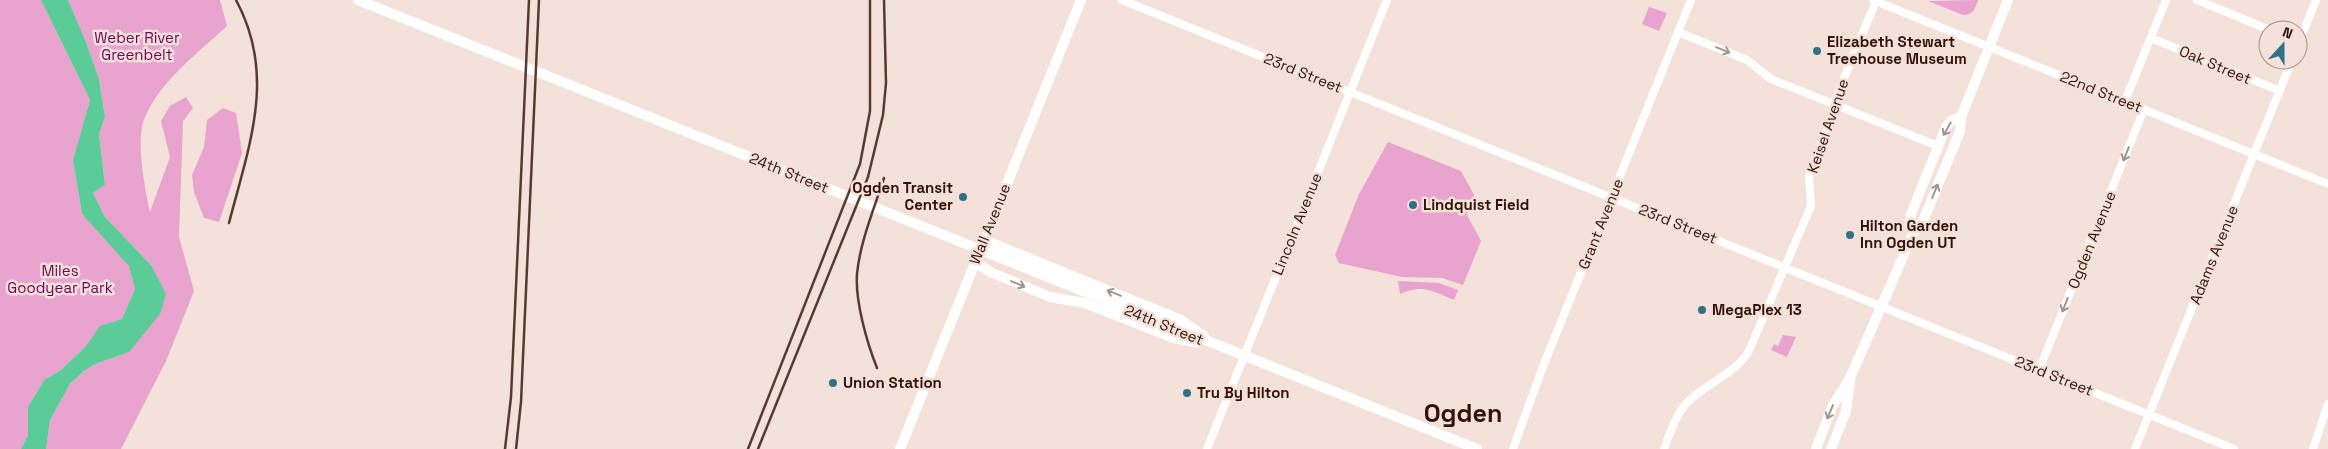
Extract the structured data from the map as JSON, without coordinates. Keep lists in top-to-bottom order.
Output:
{
  "streets": {
    "main road": ["24th Street", "Wall Avenue"],
    "street": [
      "Oak Street",
      "23rd Street",
      "22nd Street",
      "Keisel Avenue",
      "Lincoln Avenue",
      "Grant Avenue",
      "Ogden Avenue",
      "Adams Avenue"
    ]
  },
  "crossings": [
    ["Oak Street", "Adams Avenue"],
    ["23rd Street", "Keisel Avenue"],
    ["23rd Street", "Lincoln Avenue"],
    ["23rd Street", "Grant Avenue"],
    ["23rd Street", "Ogden Avenue"],
    ["23rd Street", "Adams Avenue"],
    ["22nd Street", "Keisel Avenue"],
    ["22nd Street", "Ogden Avenue"],
    ["22nd Street", "Adams Avenue"],
    ["24th Street", "Wall Avenue"],
    ["24th Street", "Lincoln Avenue"]
  ],
  "one_way": ["Ogden Avenue"],
  "districts": ["Ogden"],
  "parks": ["Weber River Greenbelt", "Miles Goodyear Park"],
  "places": [
    "Elizabeth Stewart Treehouse Museum",
    "Ogden Transit Center",
    "Lindquist Field",
    "Hilton Garden Inn Ogden UT",
    "MegaPlex 13",
    "Union Station",
    "Tru By Hilton"
  ],
  "north": "top"
}
